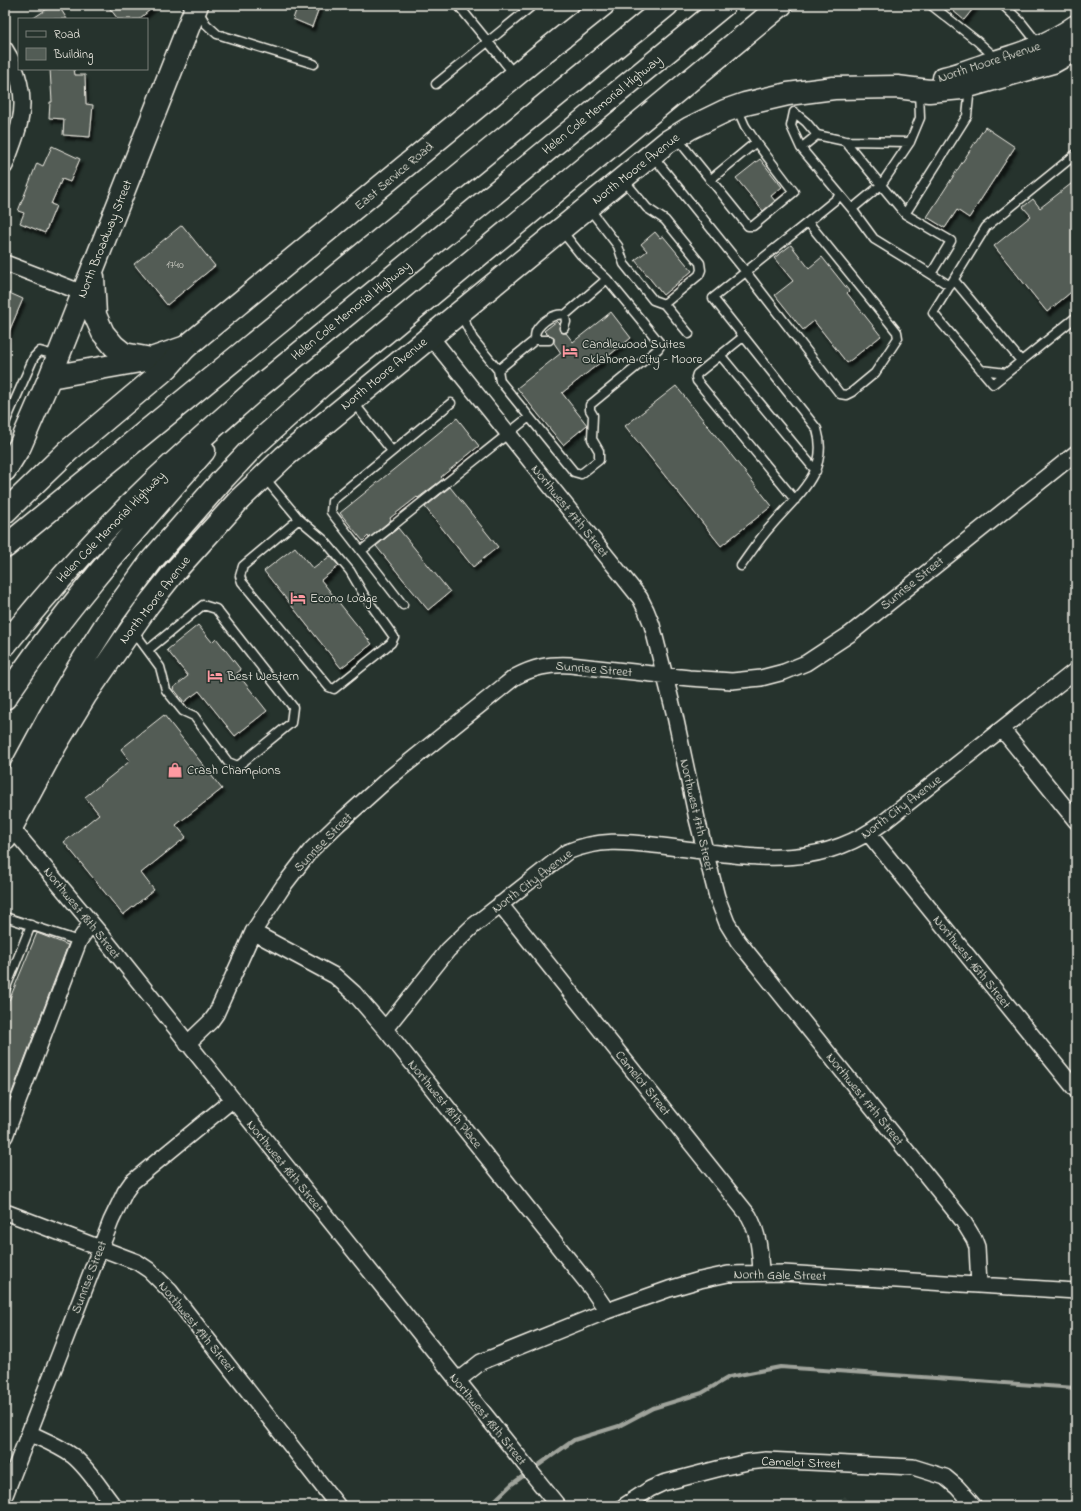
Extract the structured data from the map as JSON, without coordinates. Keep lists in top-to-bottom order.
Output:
{
  "streets": {
    "main road": [
      "North Moore Avenue",
      "Helen Cole Memorial Highway",
      "East Service Road",
      "North Broadway Street"
    ],
    "street": [
      "Northwest 17th Street",
      "Sunrise Street",
      "North City Avenue",
      "Northwest 18th Street",
      "Northwest 16th Street",
      "Camelot Street",
      "Northwest 18th Place",
      "North Gale Street",
      "Northwest 19th Street"
    ]
  },
  "crossings": [
    ["North Moore Avenue", "Northwest 17th Street"],
    ["North Moore Avenue", "Northwest 18th Street"],
    ["Northwest 17th Street", "Sunrise Street"],
    ["Northwest 17th Street", "North City Avenue"],
    ["Northwest 17th Street", "North Gale Street"],
    ["Sunrise Street", "Northwest 18th Street"],
    ["Sunrise Street", "Northwest 18th Place"],
    ["Sunrise Street", "Northwest 19th Street"],
    ["North City Avenue", "Northwest 16th Street"],
    ["North City Avenue", "Camelot Street"],
    ["North City Avenue", "Northwest 18th Place"],
    ["Northwest 18th Street", "North Gale Street"],
    ["Camelot Street", "North Gale Street"],
    ["Northwest 18th Place", "North Gale Street"]
  ],
  "places": {
    "hotel": ["Candlewood Suites Oklahoma City - Moore", "Econo Lodge", "Best Western"],
    "shop": ["Crash Champions"]
  },
  "house_numbers": ["1740"],
  "legend": ["Road", "Building"]
}
